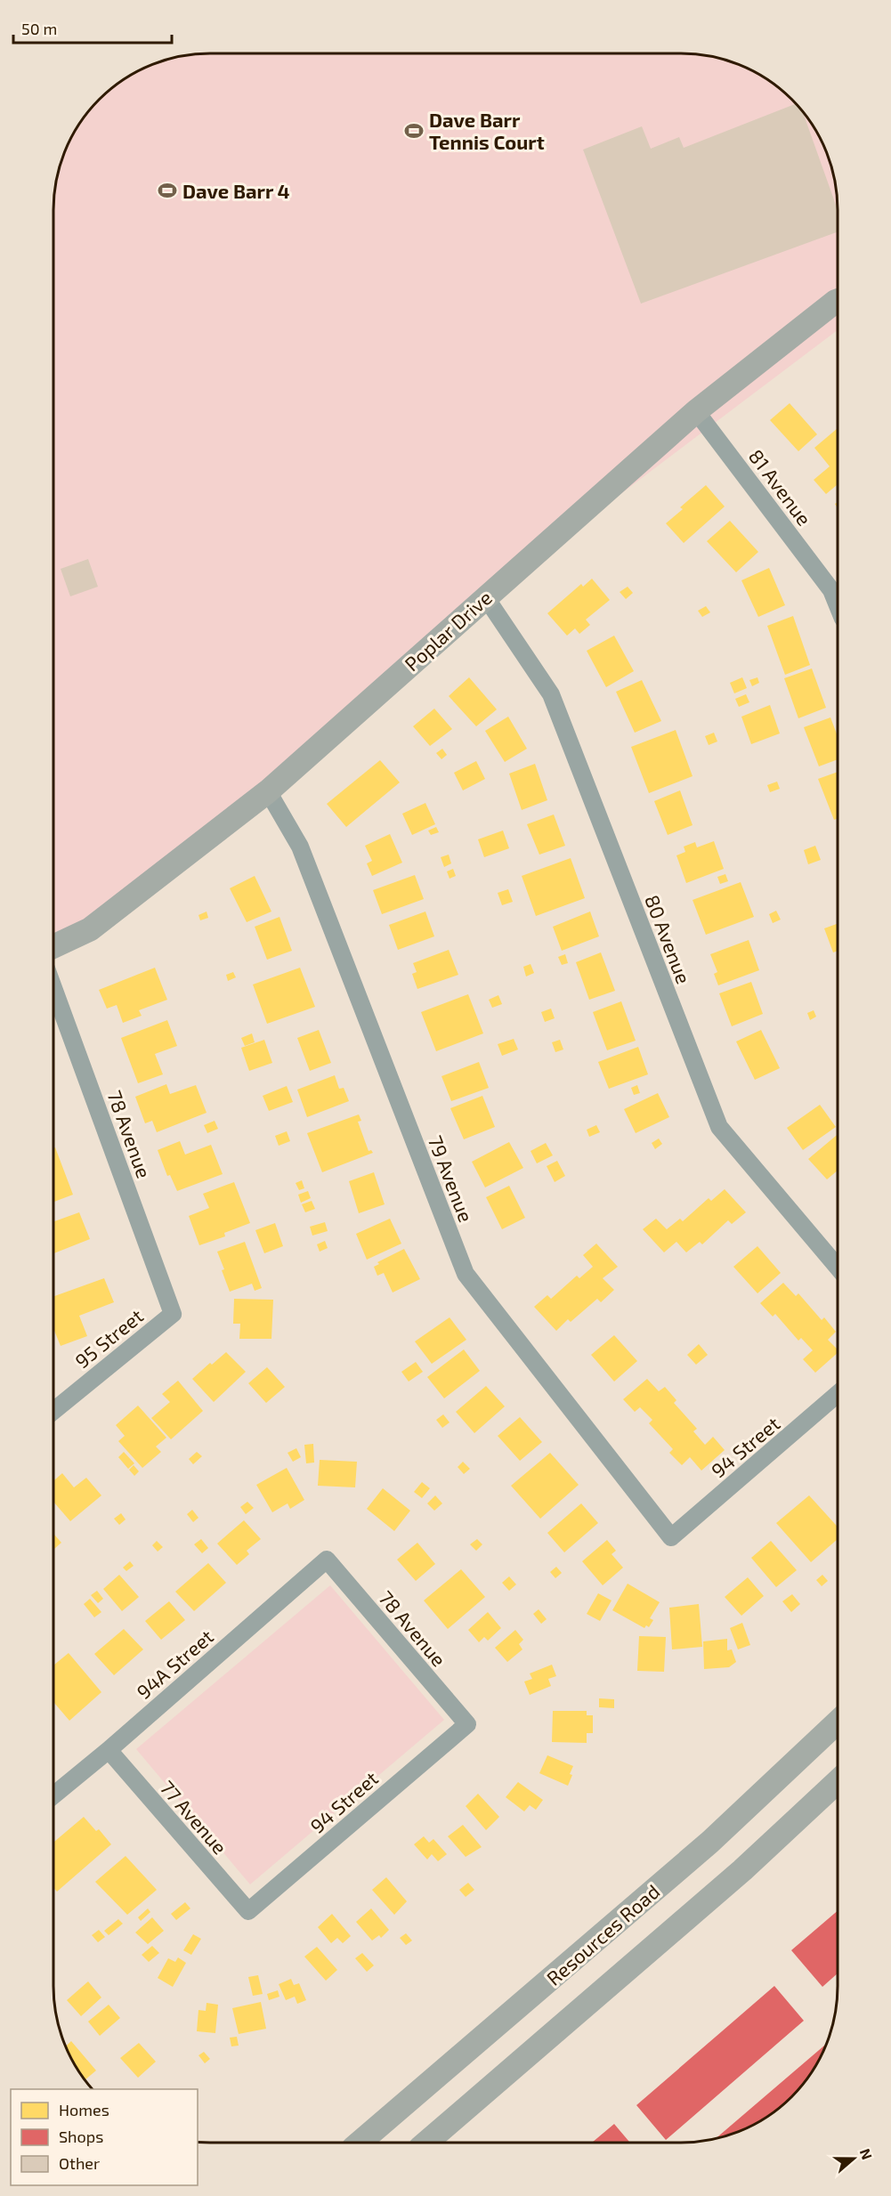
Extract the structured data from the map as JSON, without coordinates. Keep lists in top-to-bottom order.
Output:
{
  "streets": {
    "main road": ["Poplar Drive", "Resources Road"],
    "street": [
      "81 Avenue",
      "80 Avenue",
      "78 Avenue",
      "79 Avenue",
      "95 Street",
      "94 Street",
      "94A Street",
      "77 Avenue"
    ]
  },
  "crossings": [
    ["81 Avenue", "Poplar Drive"],
    ["Poplar Drive", "80 Avenue"],
    ["Poplar Drive", "79 Avenue"],
    ["78 Avenue", "95 Street"],
    ["78 Avenue", "94 Street"],
    ["78 Avenue", "94A Street"],
    ["79 Avenue", "94 Street"],
    ["94 Street", "77 Avenue"],
    ["94A Street", "77 Avenue"]
  ],
  "places": {
    "sports": ["Dave Barr Tennis Court", "Dave Barr 4"]
  },
  "legend": ["Homes", "Shops", "Other"],
  "scale_bar": "50 m",
  "north": "right"
}
